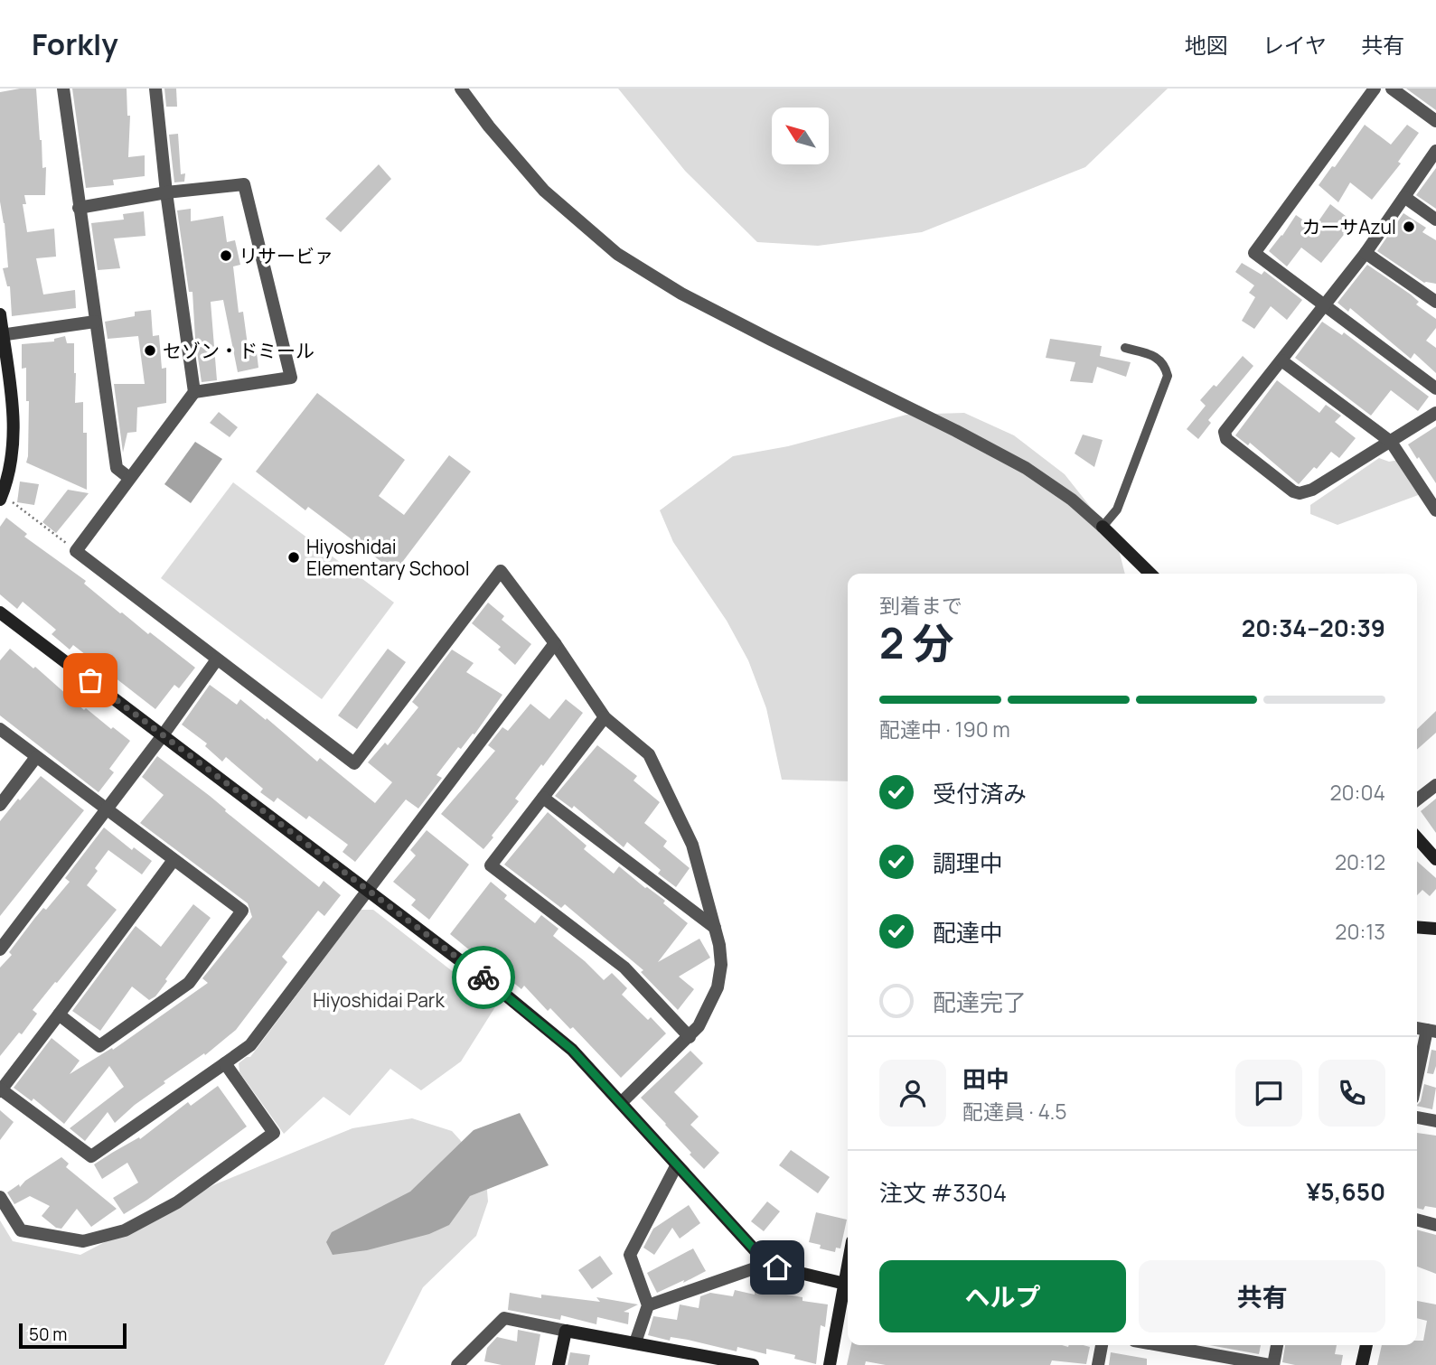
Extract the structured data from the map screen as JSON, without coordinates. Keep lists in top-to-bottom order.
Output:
{
  "parks": ["Hiyoshidai Park"],
  "places": [
    "カーサAzul",
    "リサービァ",
    "セゾン・ドミール",
    "Hiyoshidai Elementary School"
  ],
  "scale_bar": "50 m",
  "north": "top left",
  "page": {
    "header": "Forkly",
    "nav": ["地図", "レイヤ", "共有"],
    "heading": ["2 分", "到着まで", "20:34–20:39"],
    "panel": [
      "田中",
      "配達員 · 4.5",
      "注文 #3304",
      "¥5,650"
    ],
    "bar": "配達中 · 190 m",
    "list": [
      ["受付済み", "20:04"],
      ["調理中", "20:12"],
      ["配達中", "20:13"],
      "配達完了"
    ],
    "buttons": ["ヘルプ", "共有"],
    "scale": "50 m"
  }
}
